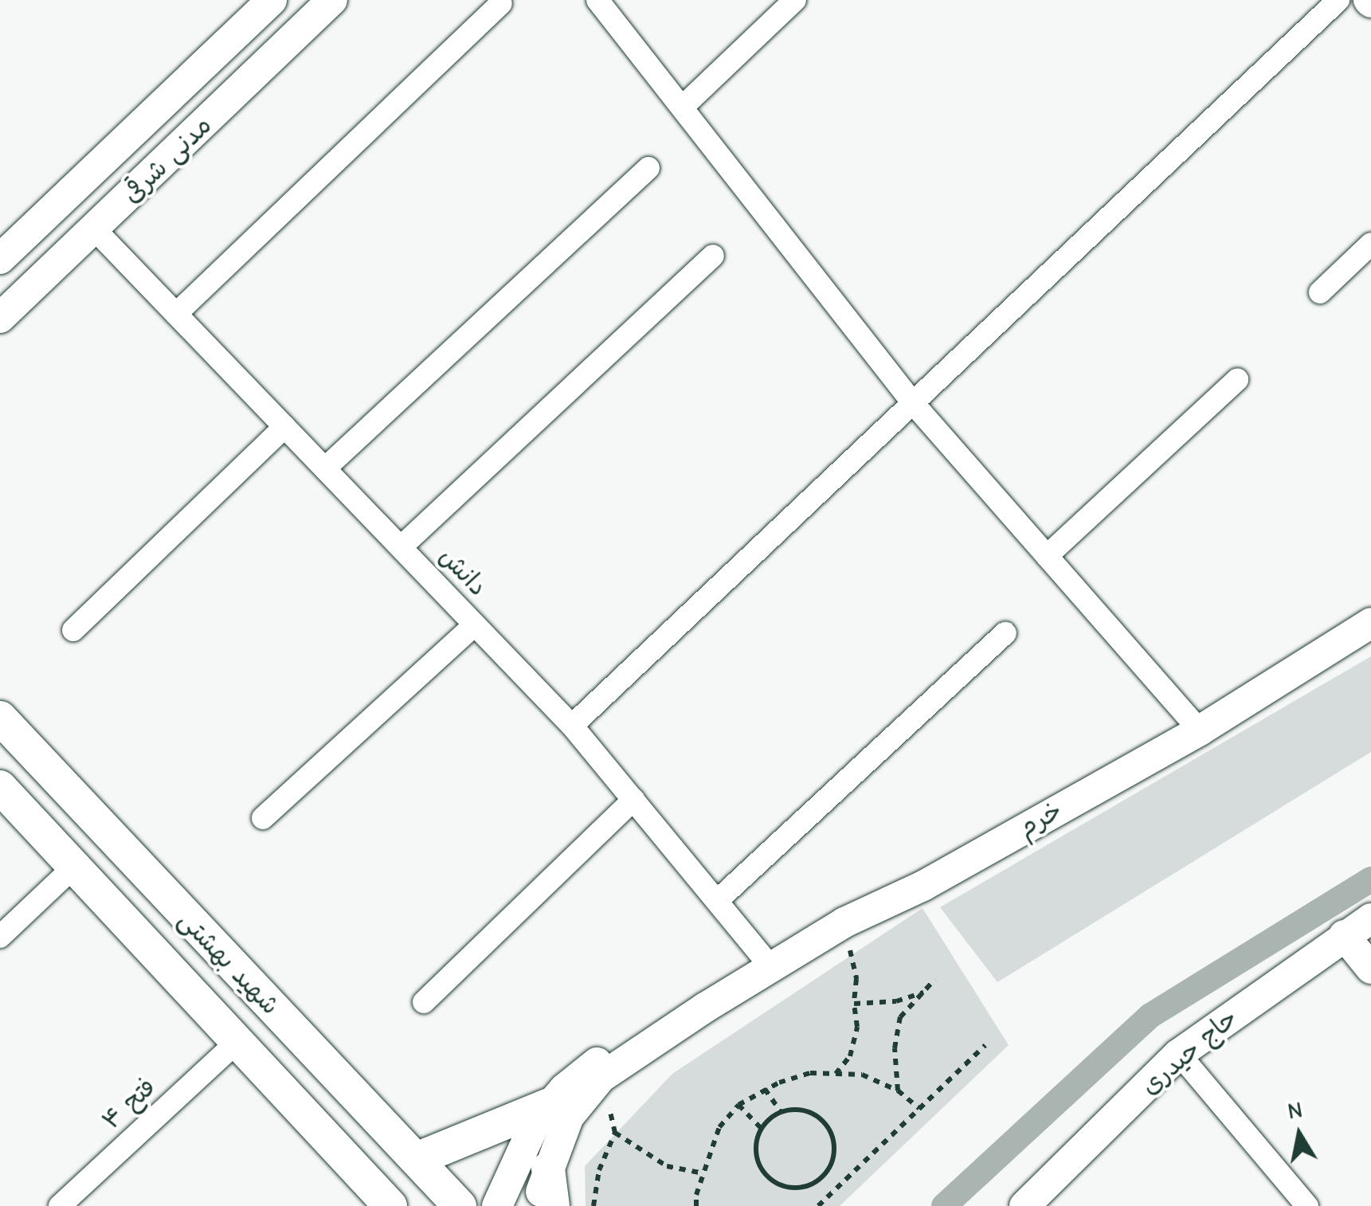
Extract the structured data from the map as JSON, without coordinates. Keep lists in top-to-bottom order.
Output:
{
  "streets": {
    "main road": ["شهید بهشتی"],
    "street": [
      "مدنی شرقی",
      "دانش",
      "خرم",
      "حاج حیدری",
      "فتح ۴"
    ]
  },
  "crossings": [
    ["مدنی شرقی", "دانش"],
    ["دانش", "خرم"],
    ["شهید بهشتی", "فتح ۴"]
  ],
  "north": "top"
}
